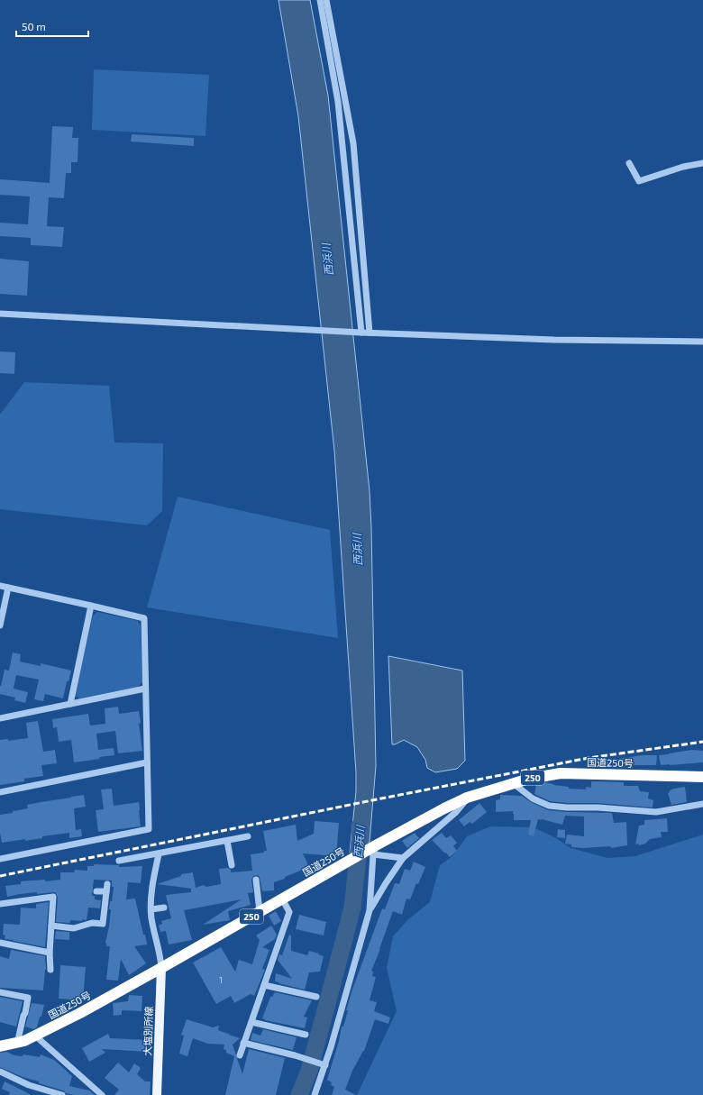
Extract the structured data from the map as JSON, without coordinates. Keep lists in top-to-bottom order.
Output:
{
  "streets": {
    "highway": ["国道250号", "250"],
    "main road": ["大塩別所線"]
  },
  "crossings": [
    ["国道250号", "大塩別所線"]
  ],
  "water": ["西浜川"],
  "house_numbers": ["1"],
  "scale_bar": "50 m"
}
